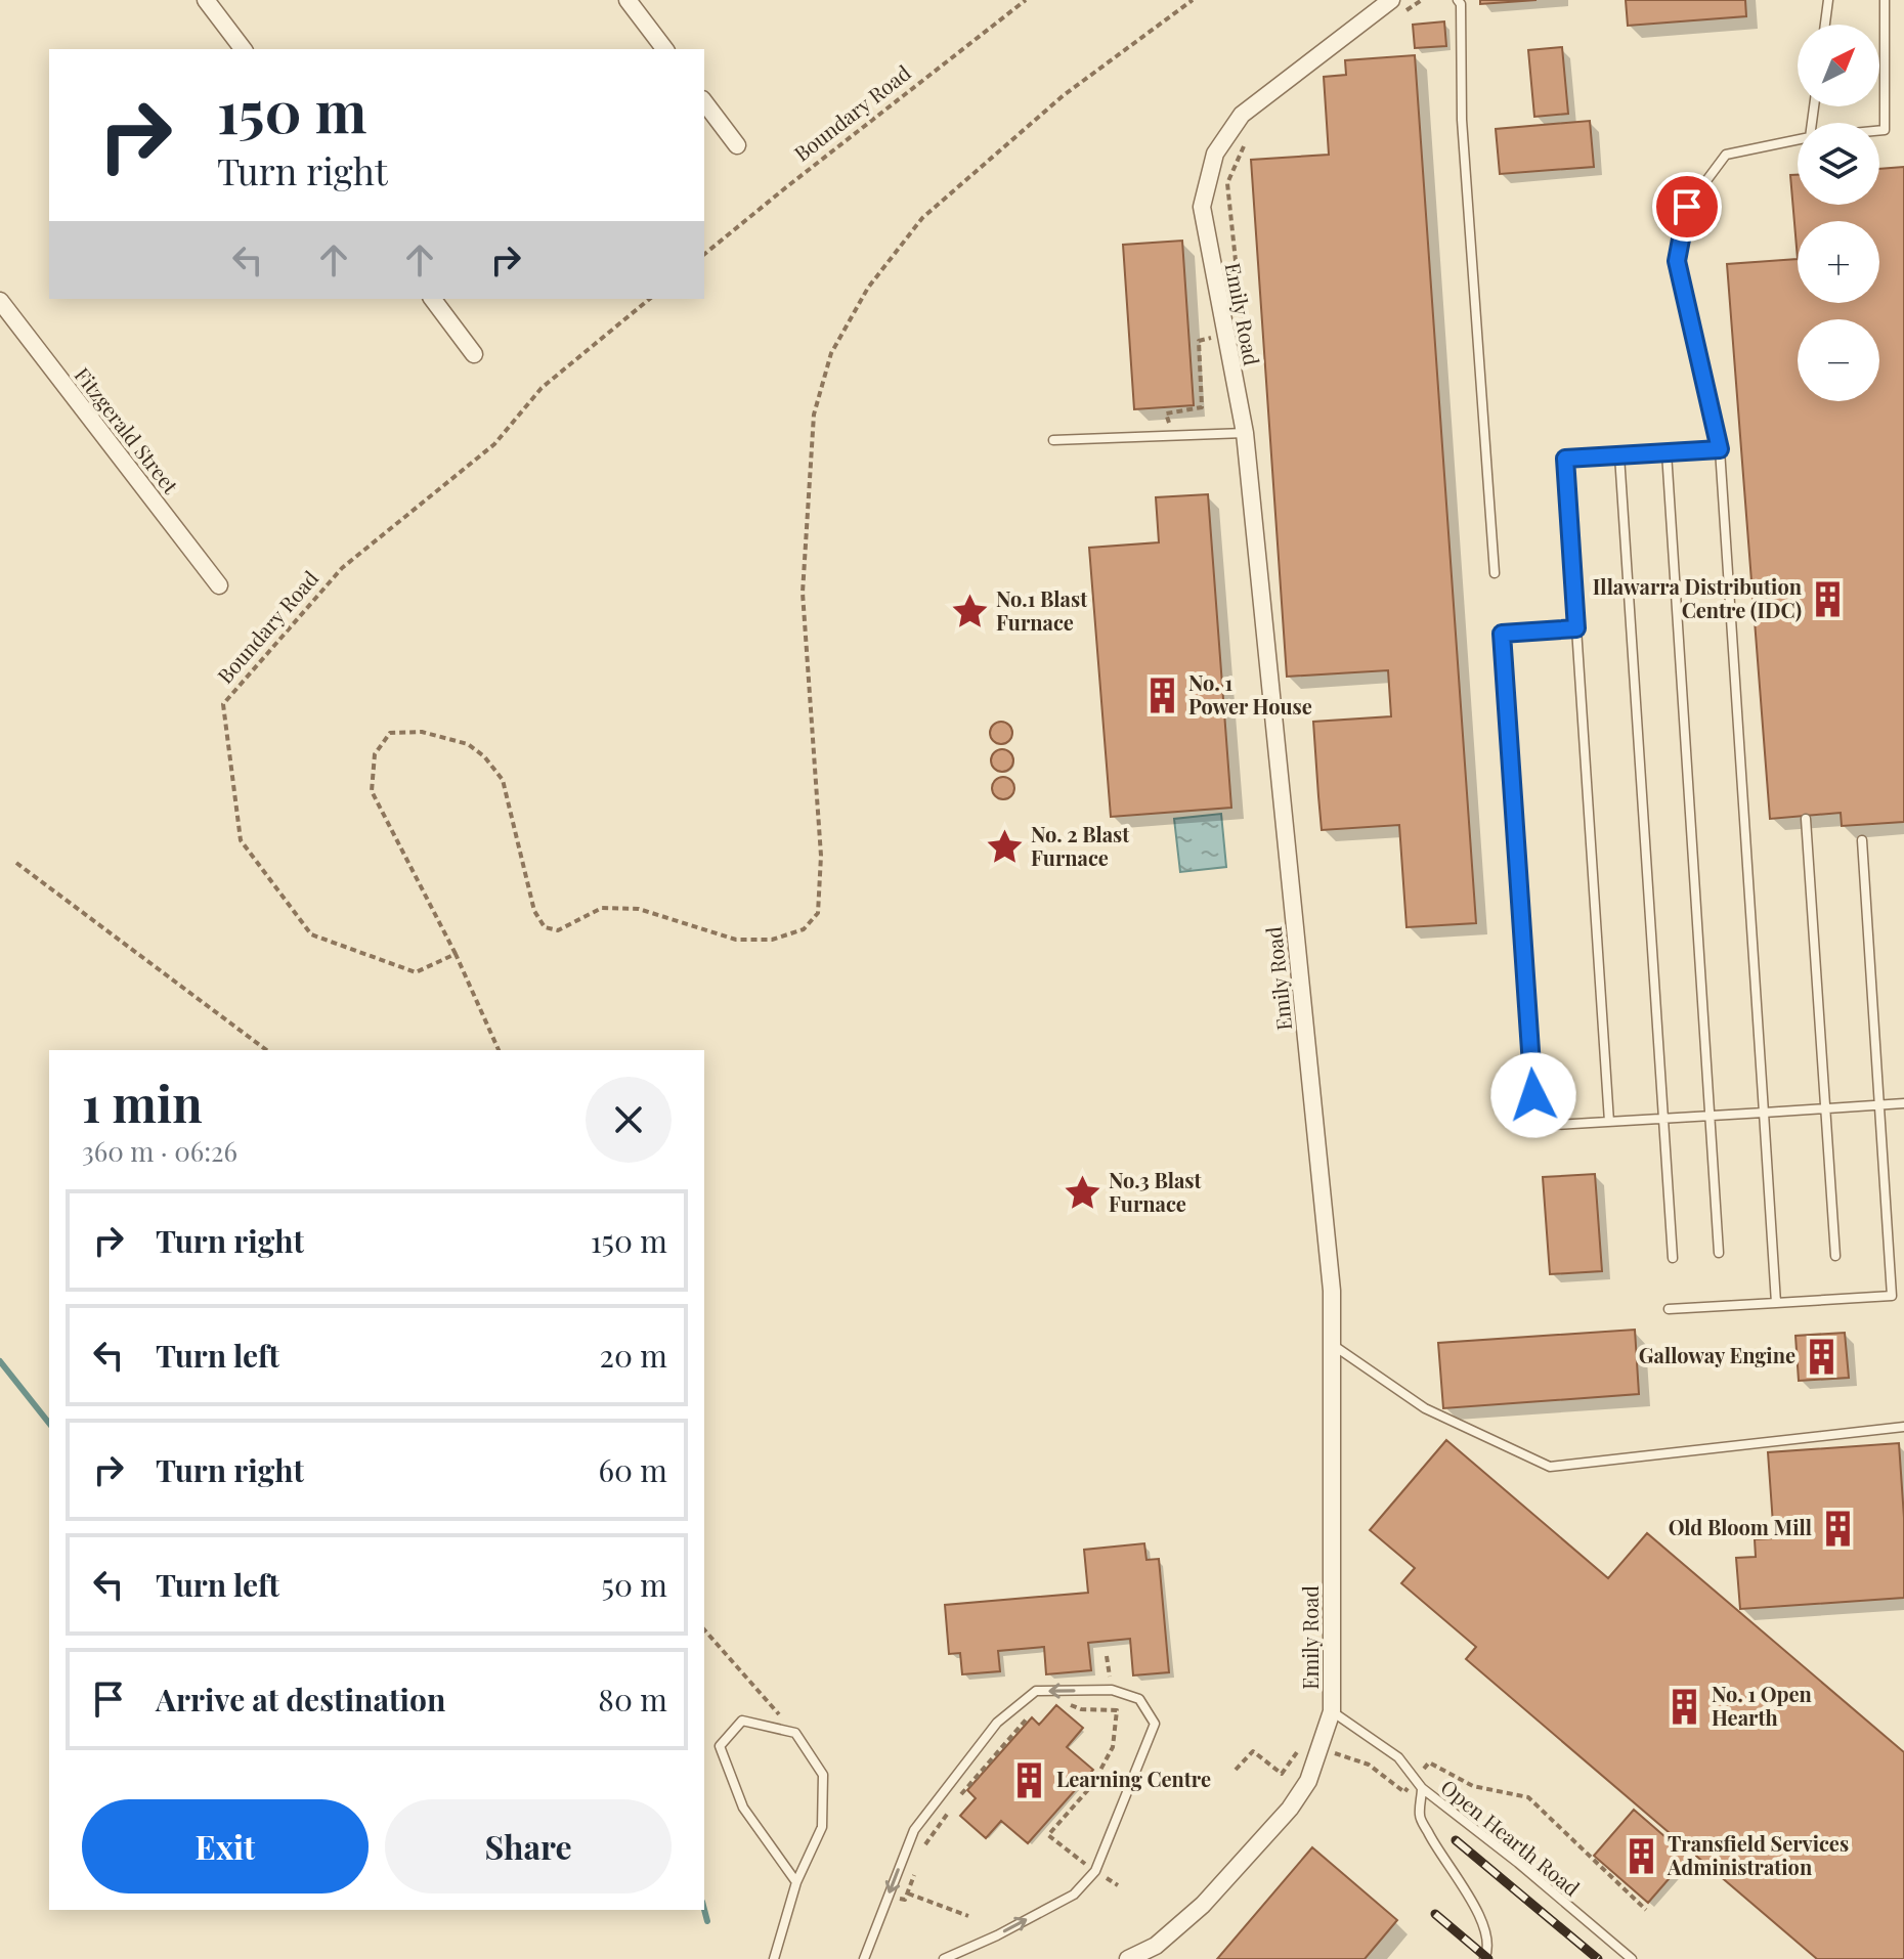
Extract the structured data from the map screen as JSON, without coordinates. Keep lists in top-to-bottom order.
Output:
{
  "streets": {
    "street": ["Emily Road", "Fitzgerald Street"],
    "lane": ["Open Hearth Road"],
    "path": ["Boundary Road"]
  },
  "crossings": [
    ["Emily Road", "Open Hearth Road"]
  ],
  "places": {
    "building": [
      "Illawarra Distribution Centre (IDC)",
      "No. 1 Power House",
      "Galloway Engine",
      "Old Bloom Mill",
      "No. 1 Open Hearth",
      "Learning Centre",
      "Transfield Services Administration"
    ],
    "place": ["No.1 Blast Furnace", "No. 2 Blast Furnace", "No.3 Blast Furnace"]
  },
  "north": "top right",
  "page": {
    "map_buttons": ["+", "−"],
    "turn": ["150 m", "Turn right"],
    "heading": ["1 min", "360 m · 06:26"],
    "list": [
      {
        "name": "Turn right",
        "value": "150 m"
      },
      {
        "name": "Turn left",
        "value": "20 m"
      },
      {
        "name": "Turn right",
        "value": "60 m"
      },
      {
        "name": "Turn left",
        "value": "50 m"
      },
      {
        "name": "Arrive at destination",
        "value": "80 m"
      }
    ],
    "buttons": ["Exit", "Share"]
  }
}
